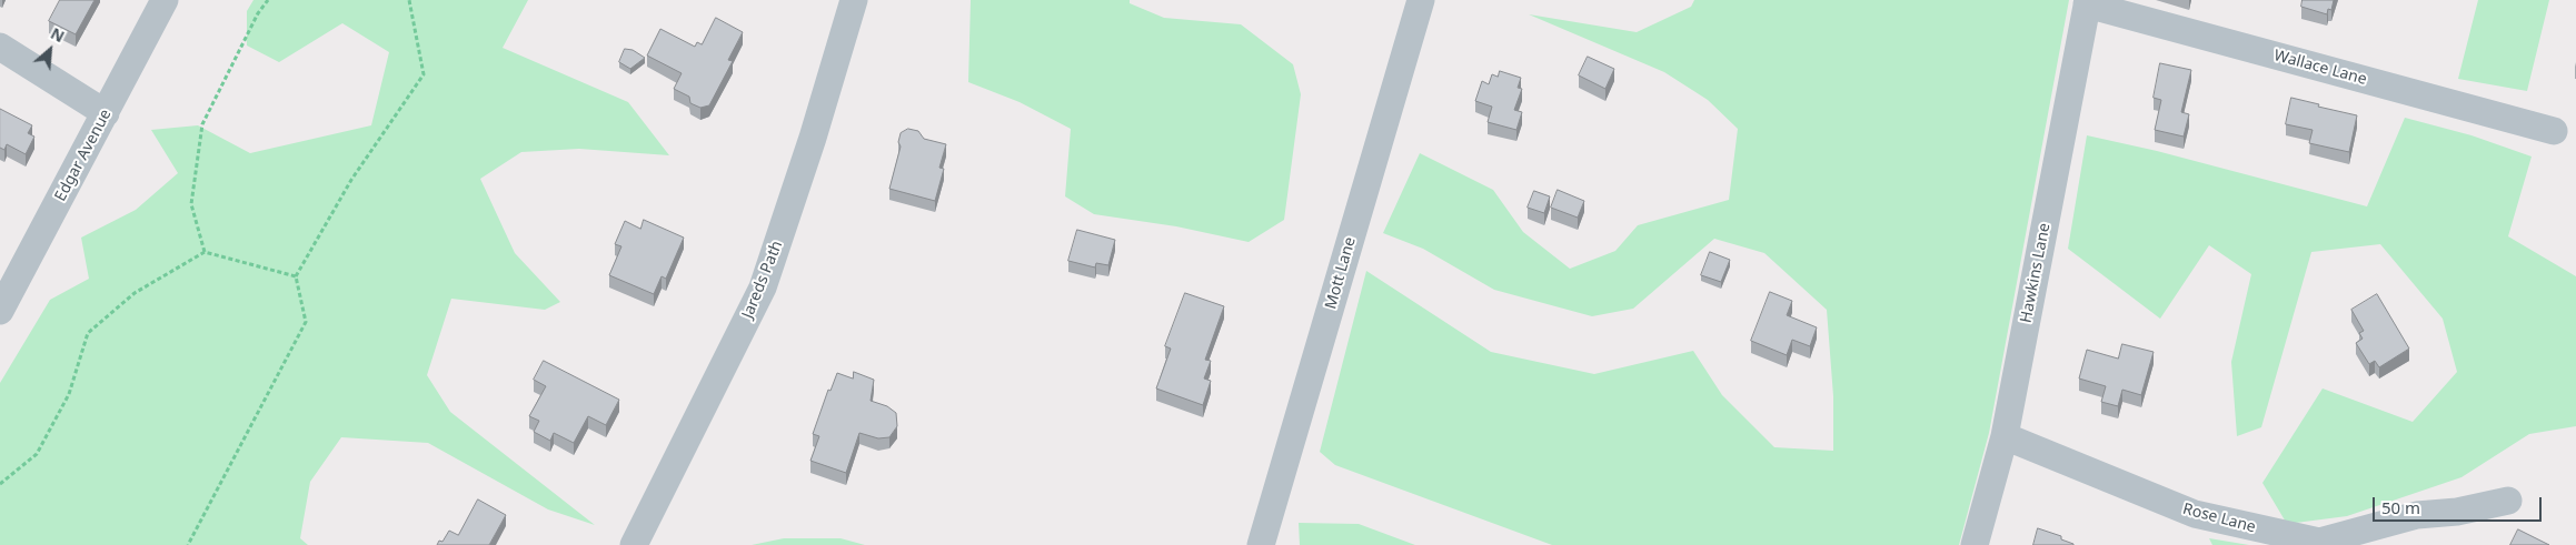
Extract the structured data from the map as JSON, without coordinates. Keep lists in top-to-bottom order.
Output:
{
  "streets": {
    "street": [
      "Wallace Lane",
      "Edgar Avenue",
      "Mott Lane",
      "Hawkins Lane",
      "Jareds Path",
      "Rose Lane"
    ]
  },
  "crossings": [
    ["Wallace Lane", "Hawkins Lane"],
    ["Hawkins Lane", "Rose Lane"]
  ],
  "scale_bar": "50 m",
  "north": "top right"
}
